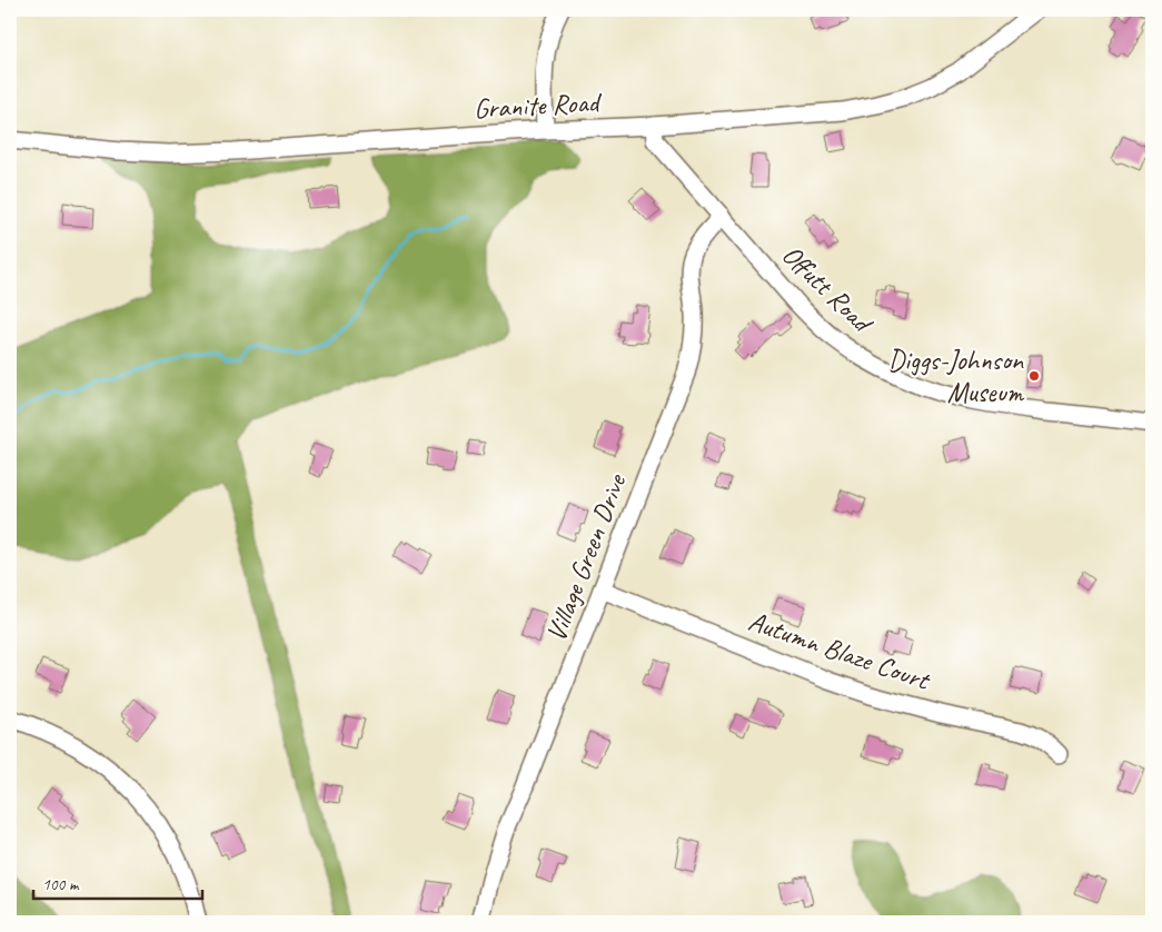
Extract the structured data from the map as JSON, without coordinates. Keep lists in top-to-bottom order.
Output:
{
  "streets": {
    "street": [
      "Granite Road",
      "Offutt Road",
      "Village Green Drive",
      "Autumn Blaze Court"
    ]
  },
  "crossings": [
    ["Granite Road", "Offutt Road"],
    ["Offutt Road", "Village Green Drive"],
    ["Village Green Drive", "Autumn Blaze Court"]
  ],
  "places": ["Diggs-Johnson Museum"],
  "scale_bar": "100 m"
}
